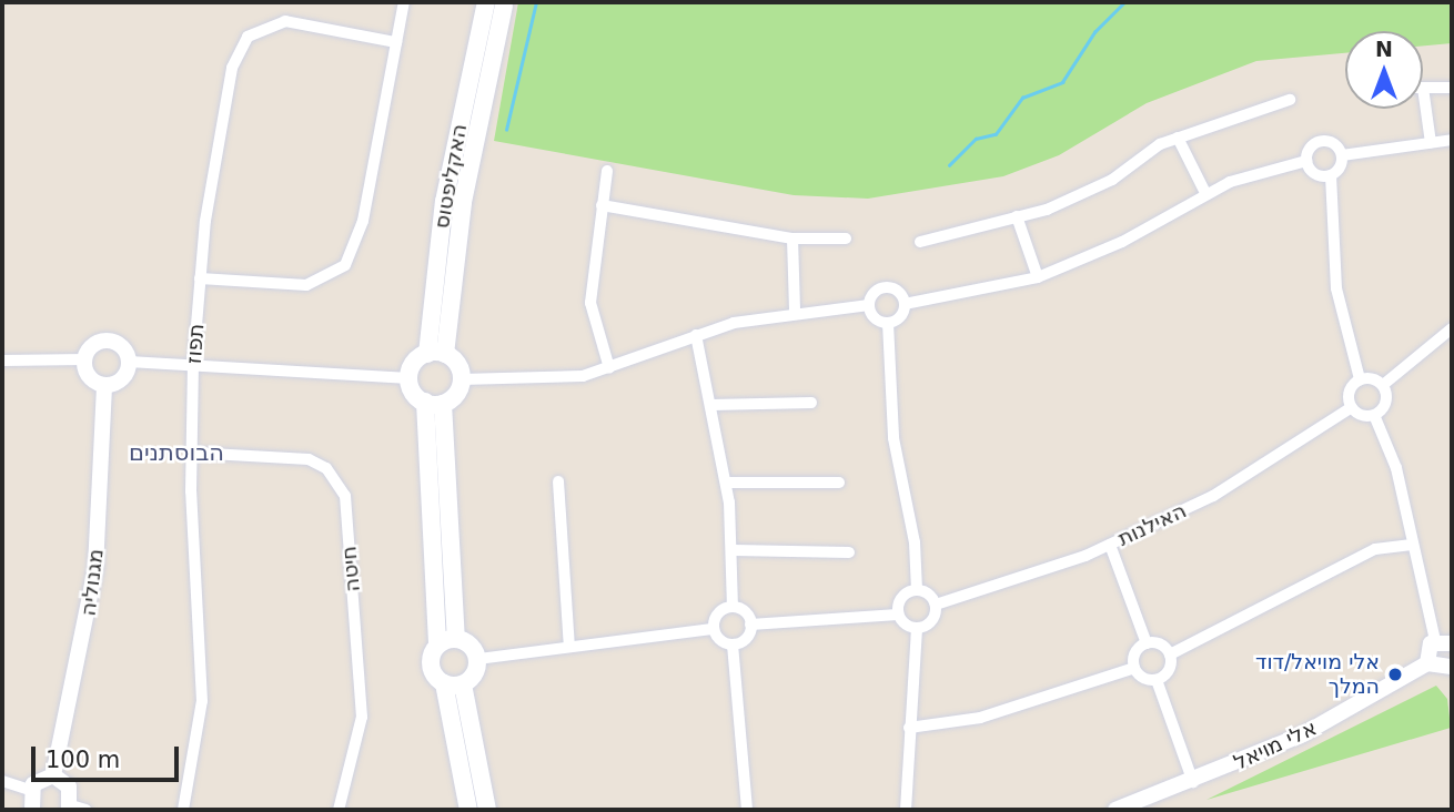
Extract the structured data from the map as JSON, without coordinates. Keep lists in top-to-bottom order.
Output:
{
  "streets": {
    "main road": ["האקליפטוס"],
    "street": [
      "תפוז",
      "האילנות",
      "חיטה",
      "מגנוליה",
      "אלי מויאל"
    ]
  },
  "crossings": [
    ["תפוז", "חיטה"]
  ],
  "districts": ["הבוסתנים"],
  "places": ["אלי מויאל/דוד המלך"],
  "scale_bar": "100 m",
  "north": "top"
}
